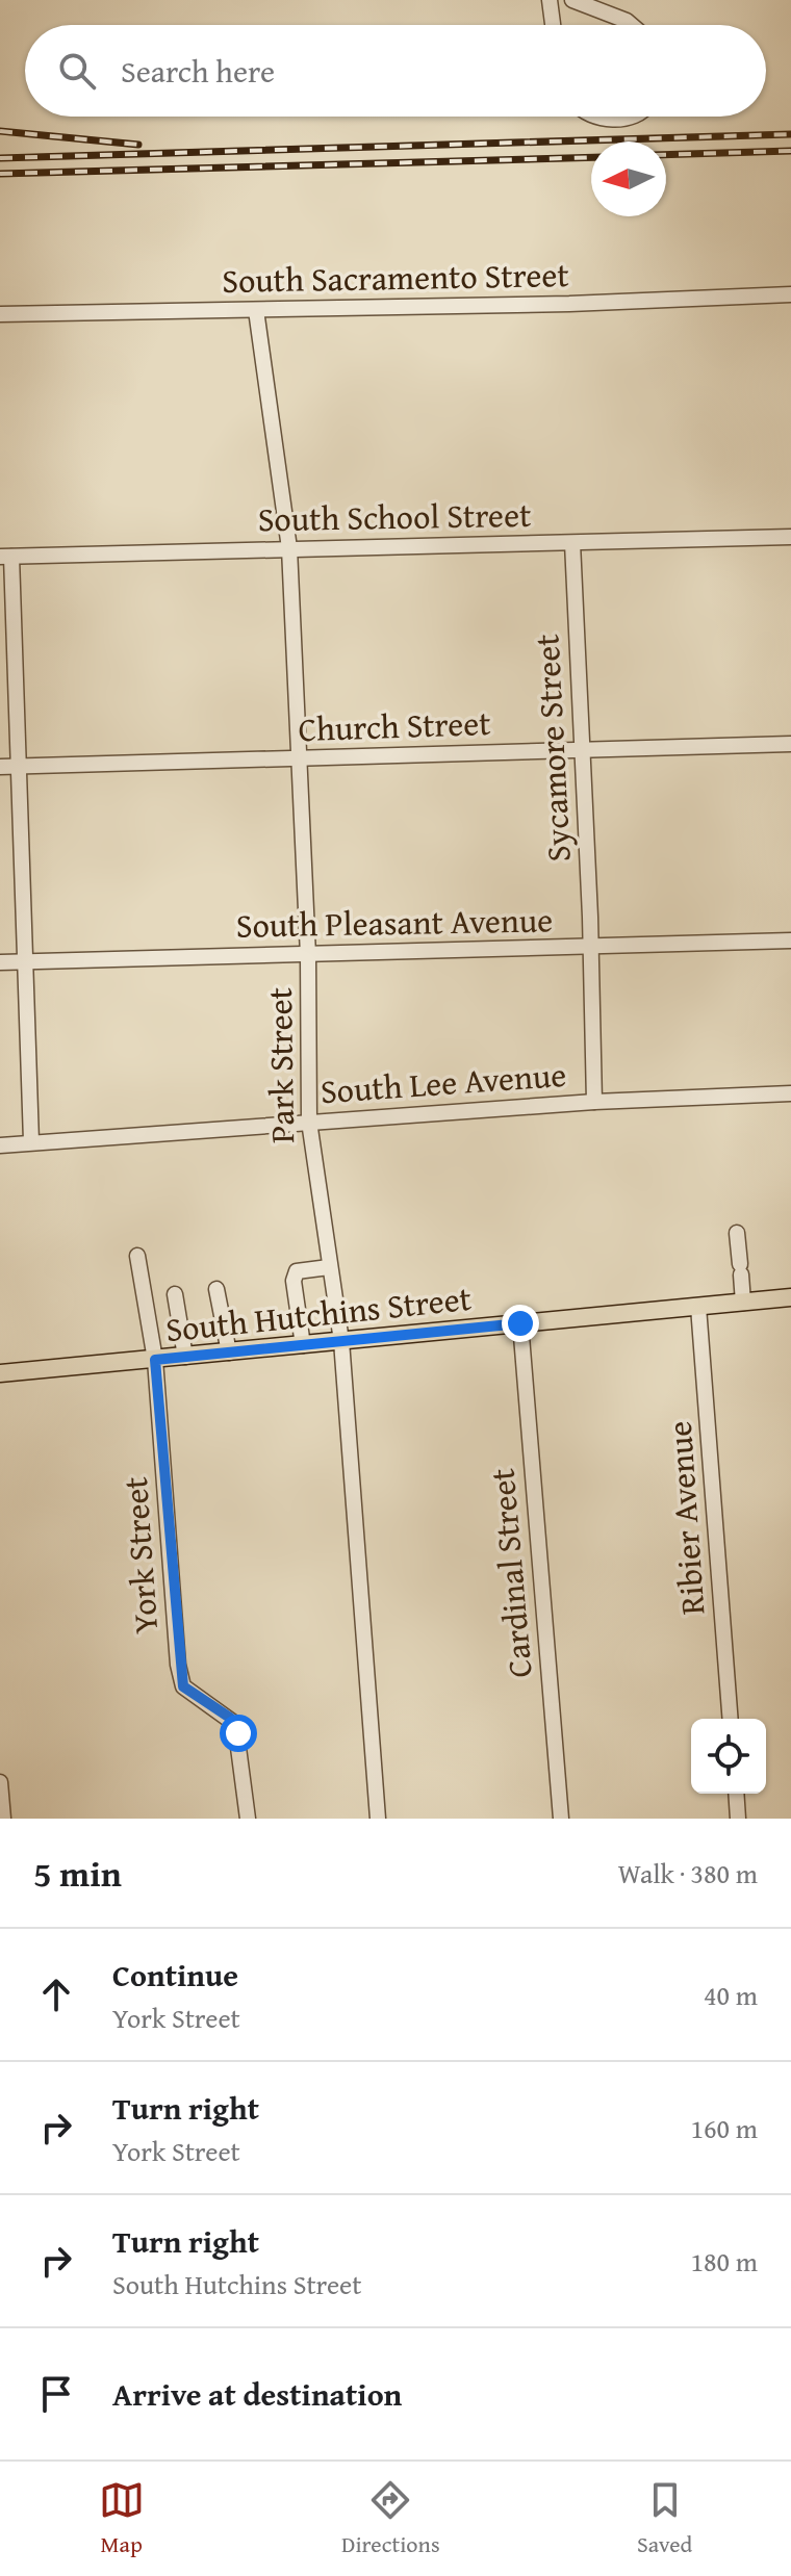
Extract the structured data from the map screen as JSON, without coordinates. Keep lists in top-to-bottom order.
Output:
{
  "streets": {
    "main road": ["South Hutchins Street"],
    "street": [
      "South Sacramento Street",
      "South School Street",
      "Church Street",
      "Sycamore Street",
      "South Pleasant Avenue",
      "Park Street",
      "South Lee Avenue",
      "Ribier Avenue",
      "York Street",
      "Cardinal Street"
    ]
  },
  "crossings": [
    ["South Sacramento Street", "Park Street"],
    ["South School Street", "Sycamore Street"],
    ["South School Street", "Park Street"],
    ["Church Street", "Sycamore Street"],
    ["Church Street", "Park Street"],
    ["Sycamore Street", "South Pleasant Avenue"],
    ["Sycamore Street", "South Lee Avenue"],
    ["South Pleasant Avenue", "Park Street"],
    ["Park Street", "South Lee Avenue"],
    ["Park Street", "South Hutchins Street"],
    ["South Hutchins Street", "Ribier Avenue"],
    ["South Hutchins Street", "York Street"],
    ["South Hutchins Street", "Cardinal Street"]
  ],
  "north": "left",
  "page": {
    "search": "Search here",
    "heading": ["5 min", "Walk · 380 m"],
    "list": [
      ["Continue", "York Street", "40 m"],
      ["Turn right", "York Street", "160 m"],
      ["Turn right", "South Hutchins Street", "180 m"],
      "Arrive at destination"
    ],
    "nav": ["Map", "Directions", "Saved"]
  }
}
